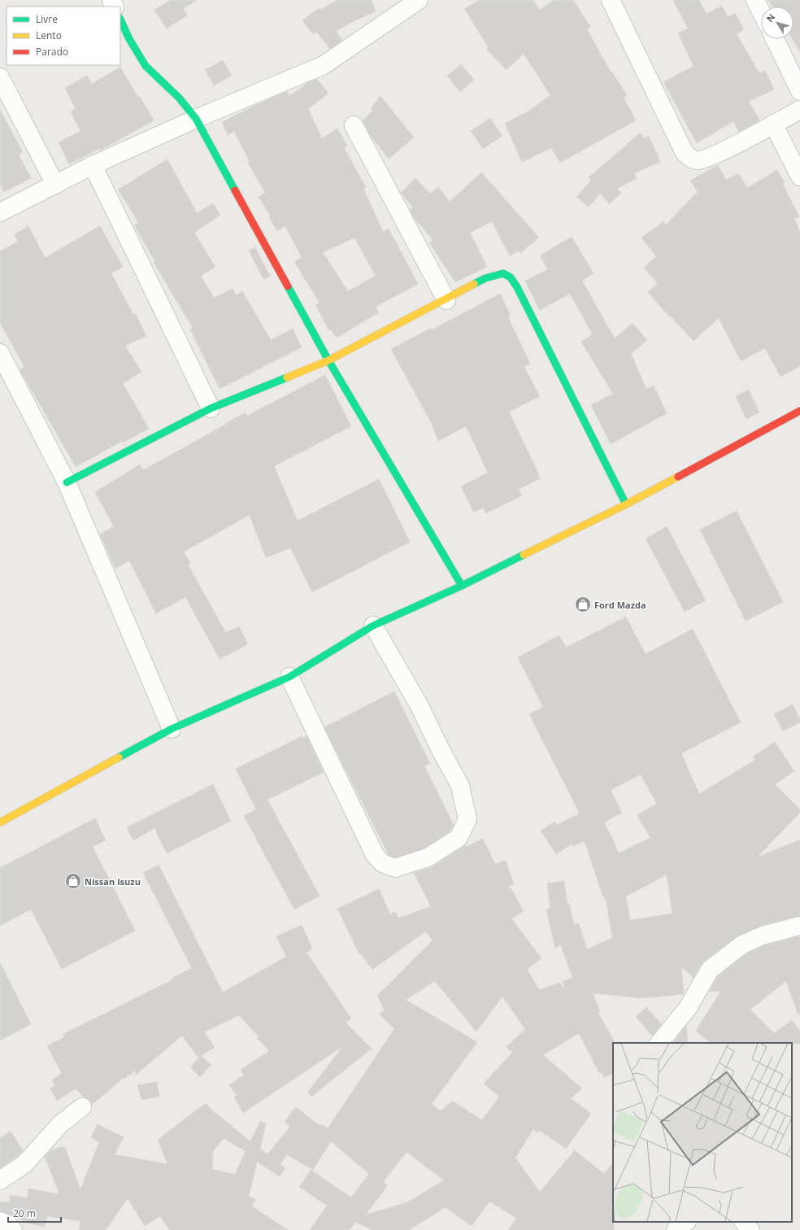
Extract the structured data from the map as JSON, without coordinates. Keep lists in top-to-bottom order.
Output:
{
  "places": {
    "shop": ["Ford Mazda", "Nissan Isuzu"]
  },
  "legend": ["Livre", "Lento", "Parado"],
  "scale_bar": "20 m",
  "north": "top left"
}
